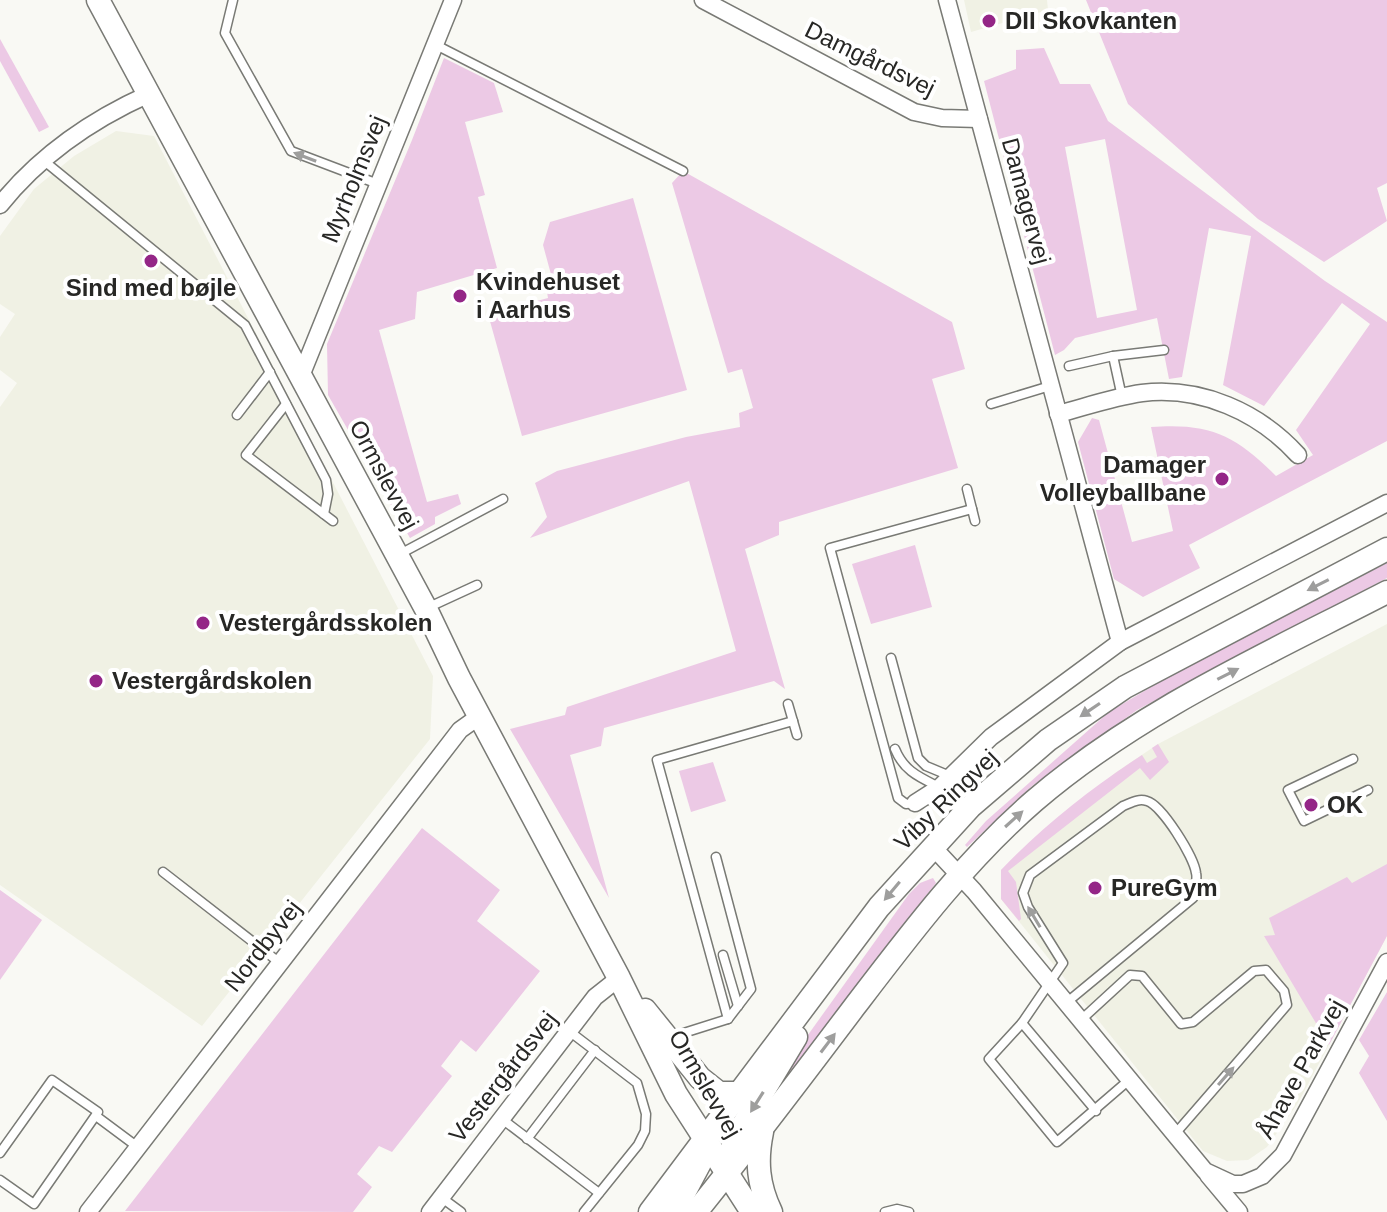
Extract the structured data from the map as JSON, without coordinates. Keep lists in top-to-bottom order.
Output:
{
  "streets": {
    "main road": ["Ormslevvej", "Viby Ringvej"],
    "street": [
      "Damgårdsvej",
      "Myrholmsvej",
      "Damagervej",
      "Nordbyvej",
      "Åhave Parkvej",
      "Vestergårdsvej"
    ]
  },
  "crossings": [
    ["Damgårdsvej", "Damagervej"],
    ["Myrholmsvej", "Ormslevvej"],
    ["Ormslevvej", "Viby Ringvej"],
    ["Ormslevvej", "Nordbyvej"],
    ["Ormslevvej", "Vestergårdsvej"]
  ],
  "places": [
    "DII Skovkanten",
    "Sind med bøjle",
    "Kvindehuset i Aarhus",
    "Damager Volleyballbane",
    "Vestergårdsskolen",
    "Vestergårdskolen",
    "OK",
    "PureGym"
  ]
}
